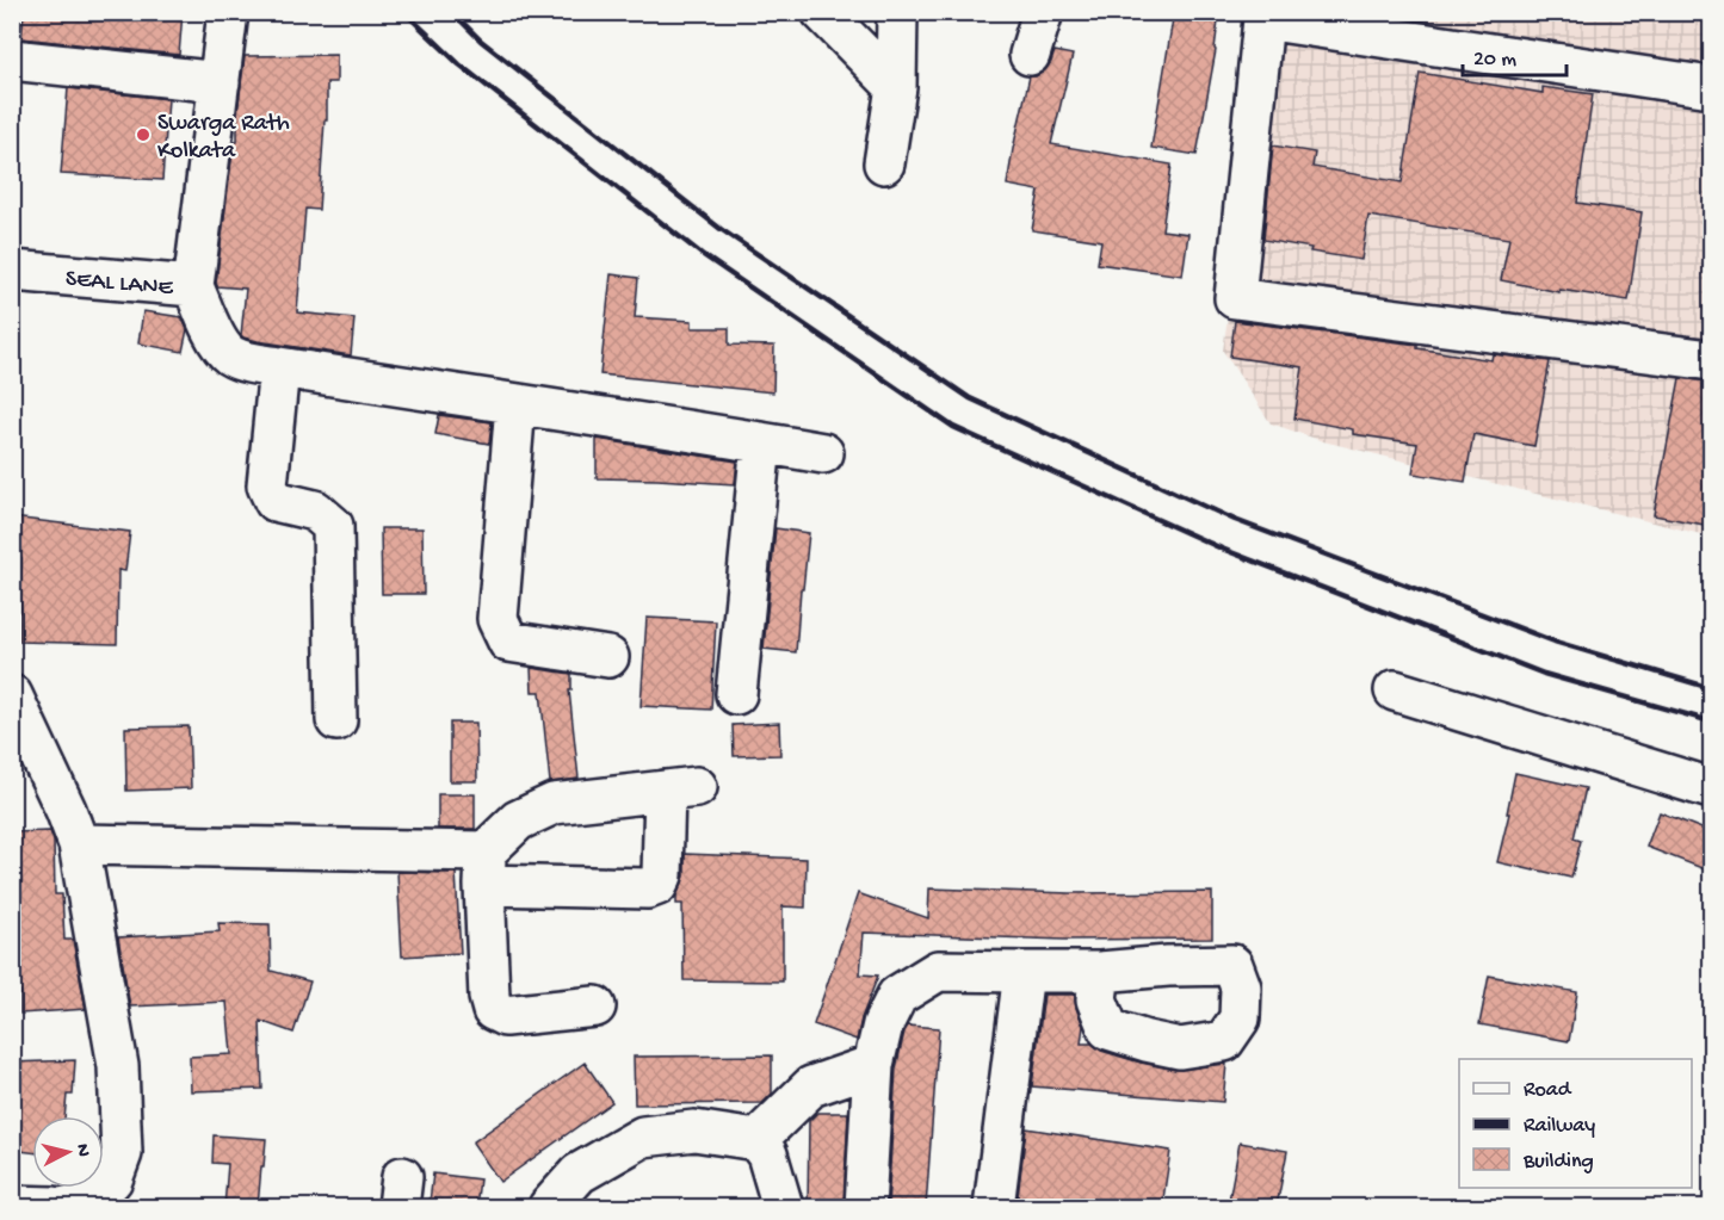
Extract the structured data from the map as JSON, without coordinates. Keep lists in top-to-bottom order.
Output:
{
  "streets": {
    "street": ["SEAL LANE"]
  },
  "places": ["Swarga Rath Kolkata"],
  "legend": ["Road", "Railway", "Building"],
  "scale_bar": "20 m",
  "north": "right"
}
